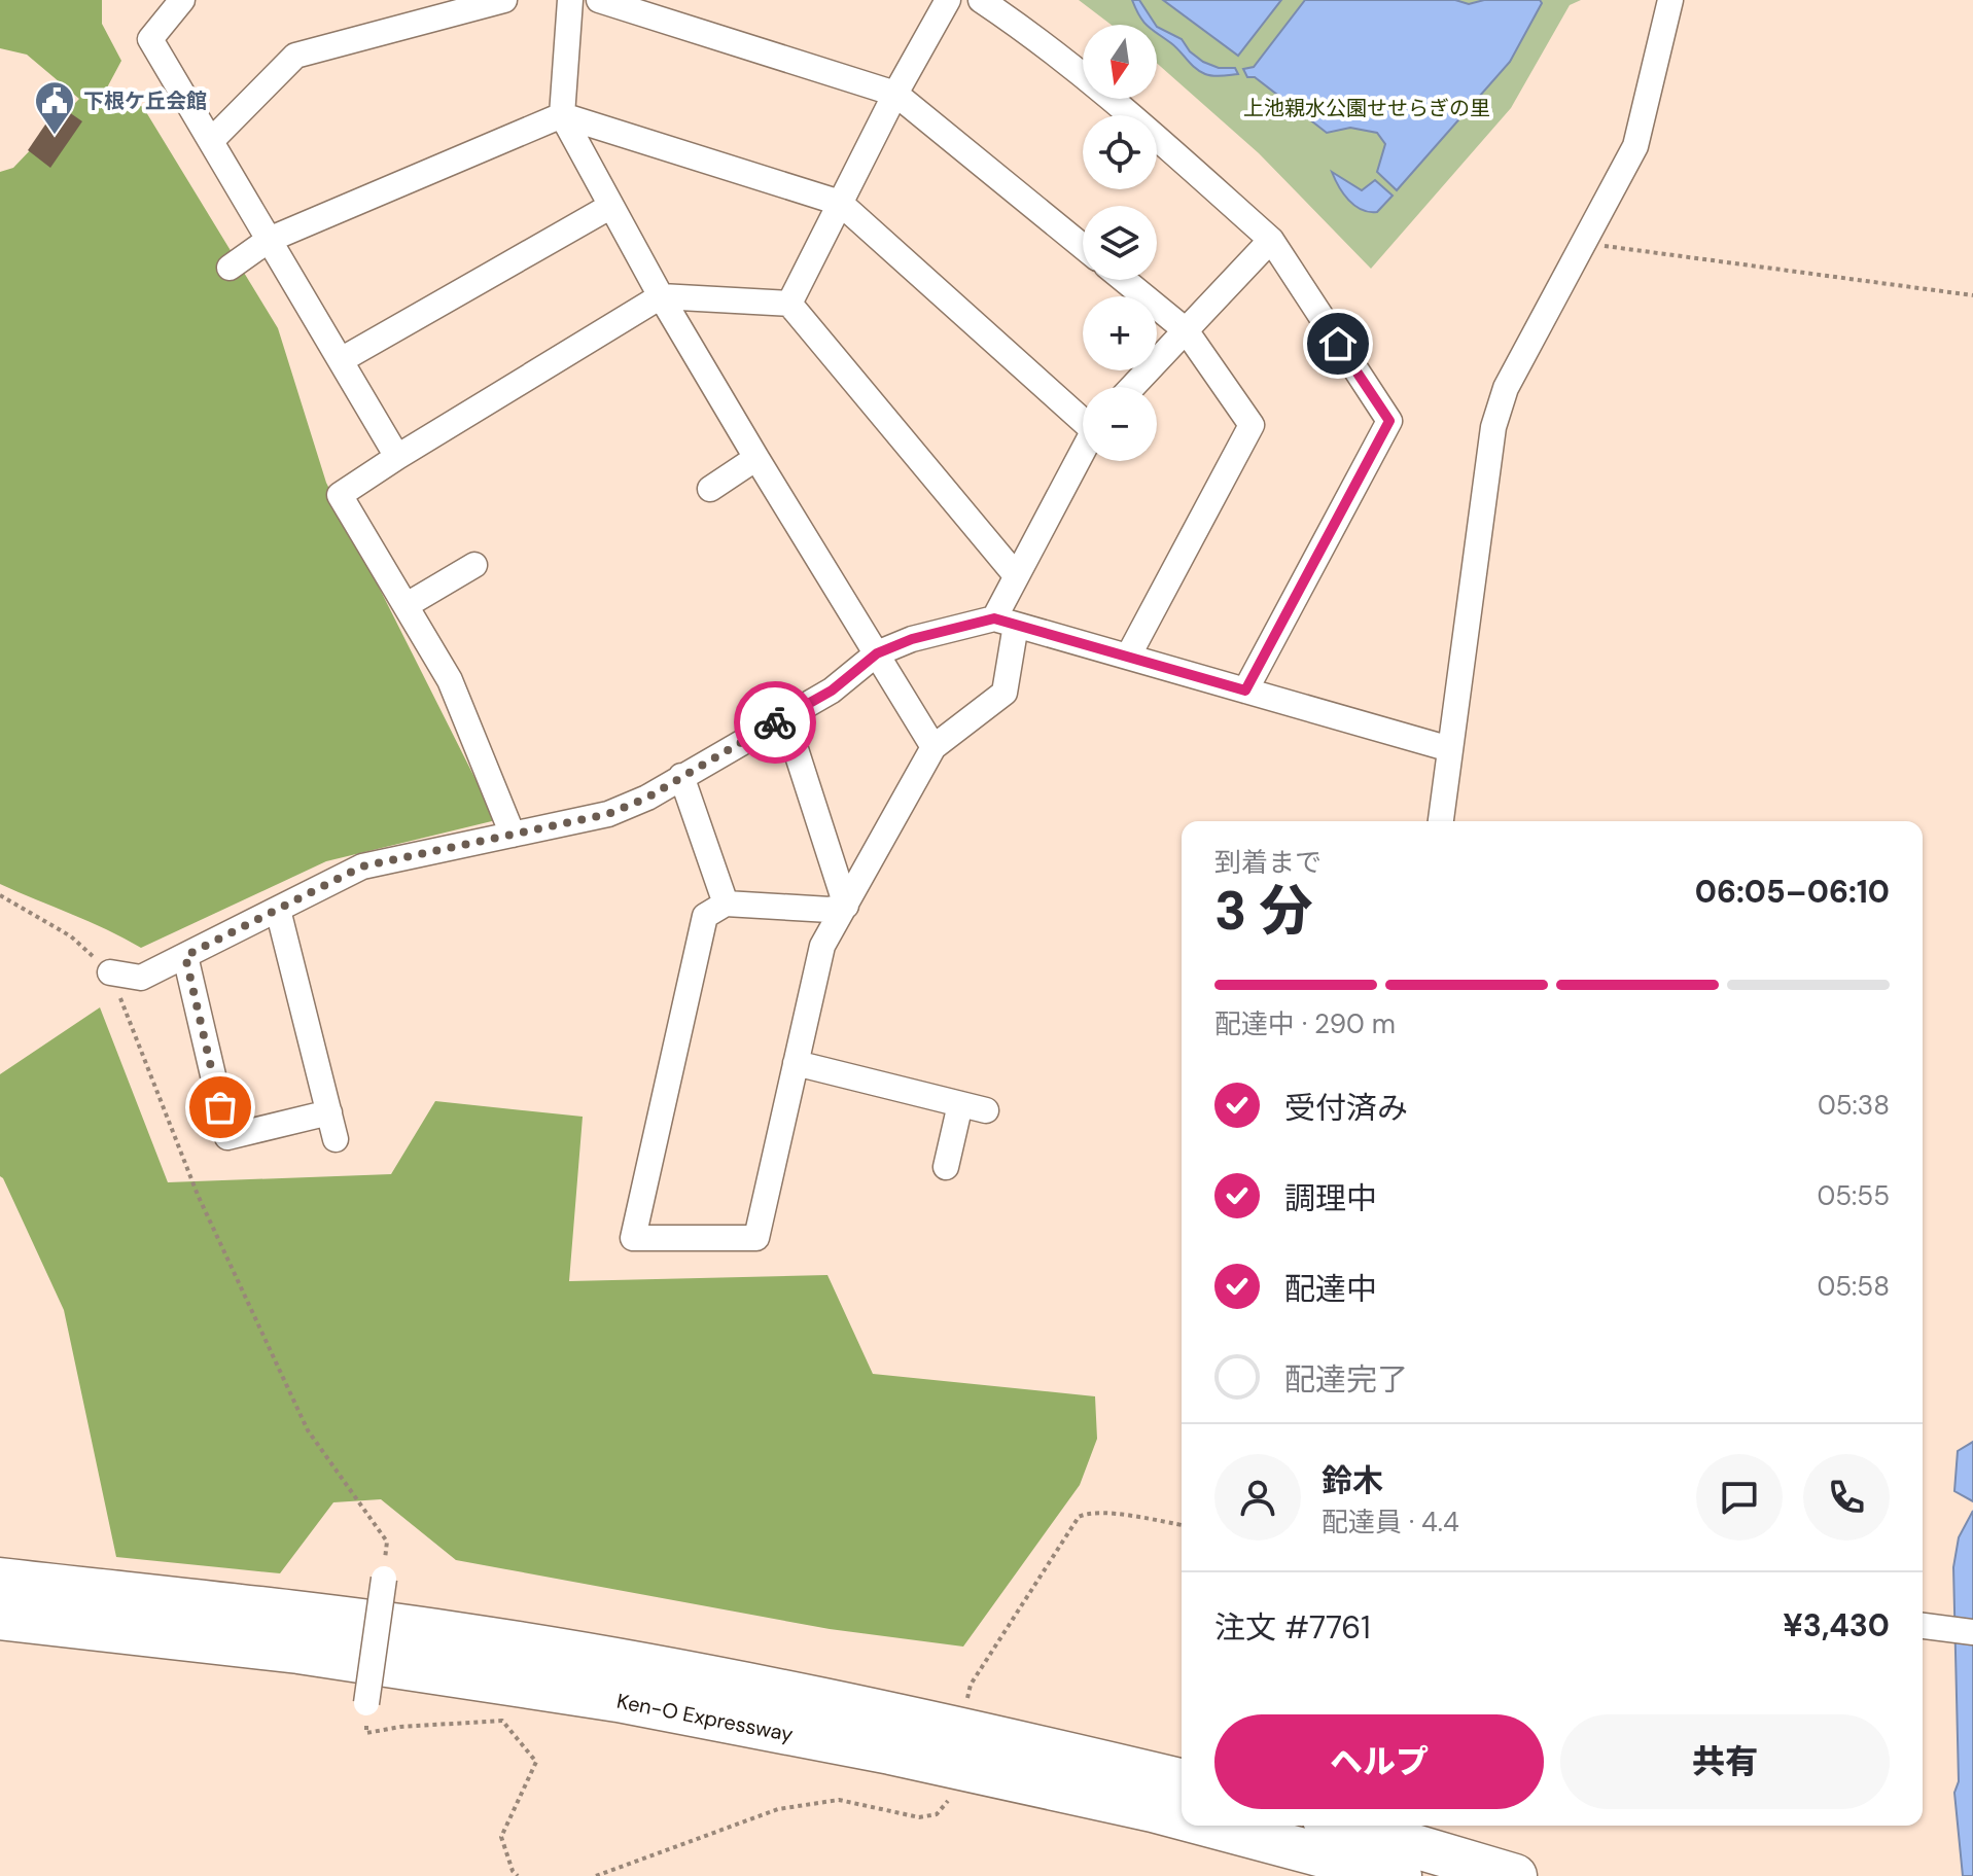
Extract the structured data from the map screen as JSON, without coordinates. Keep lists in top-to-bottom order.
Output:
{
  "streets": {
    "highway": ["Ken-O Expressway"]
  },
  "parks": ["上池親水公園せせらぎの里"],
  "places": {
    "public building": ["下根ケ丘会館"]
  },
  "north": "bottom",
  "page": {
    "map_buttons": ["+", "−"],
    "heading": ["3 分", "到着まで", "06:05–06:10"],
    "panel": [
      "鈴木",
      "配達員 · 4.4",
      "注文 #7761",
      "¥3,430"
    ],
    "bar": "配達中 · 290 m",
    "list": [
      ["受付済み", "05:38"],
      ["調理中", "05:55"],
      ["配達中", "05:58"],
      "配達完了"
    ],
    "buttons": ["ヘルプ", "共有"]
  }
}
